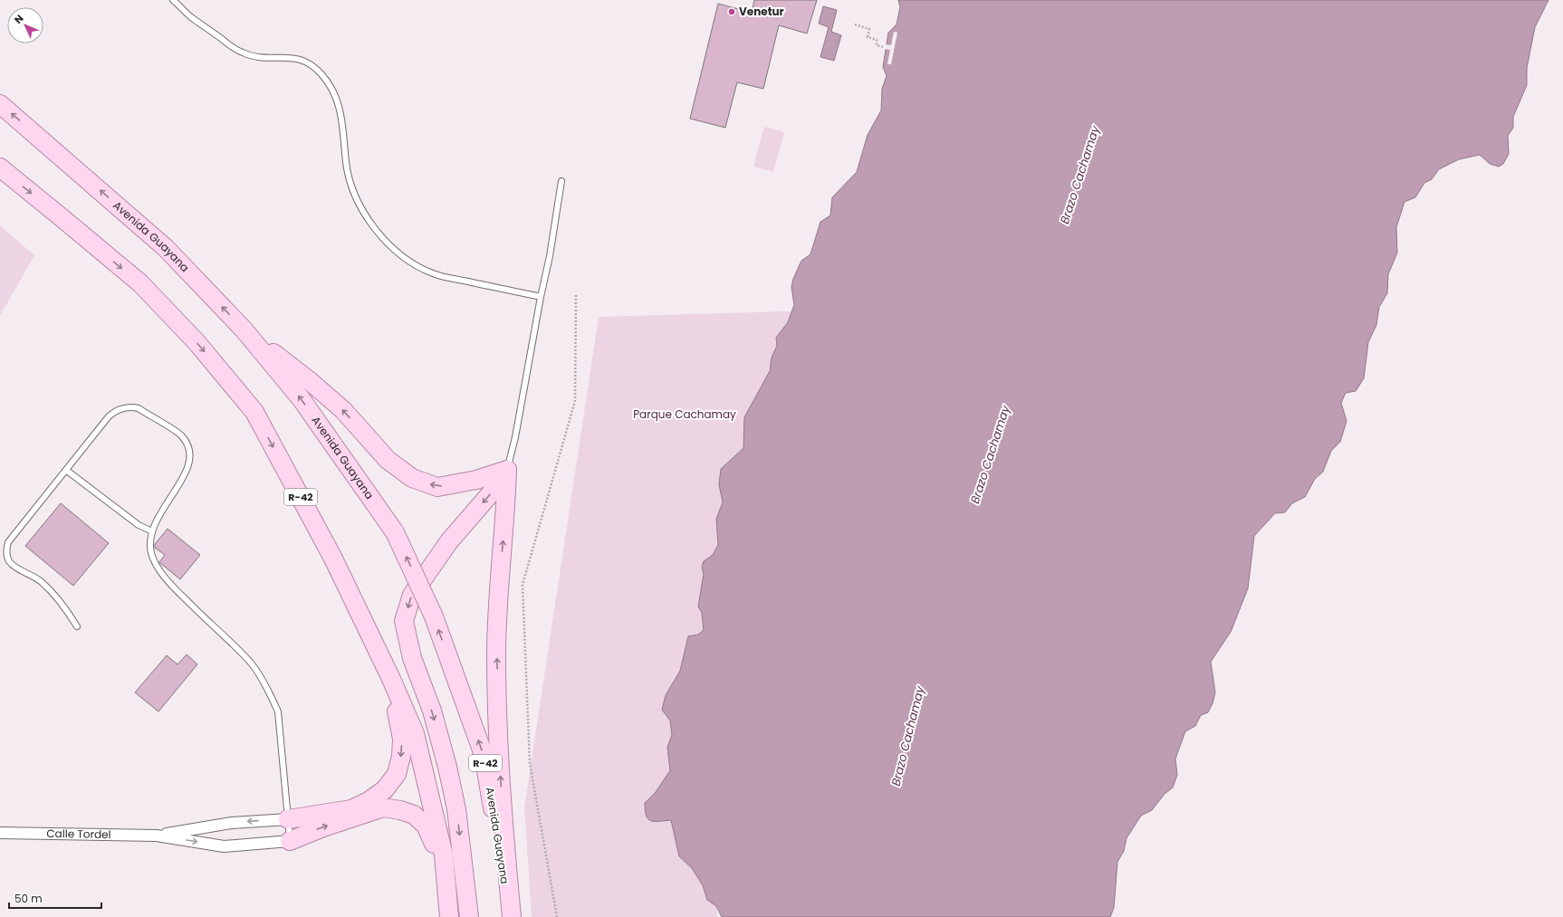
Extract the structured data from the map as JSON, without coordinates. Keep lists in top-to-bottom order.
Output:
{
  "streets": {
    "main road": ["Avenida Guayana", "R-42"],
    "street": ["Calle Tordel"]
  },
  "water": ["Brazo Cachamay"],
  "parks": ["Parque Cachamay"],
  "places": ["Venetur"],
  "scale_bar": "50 m",
  "north": "top left"
}
